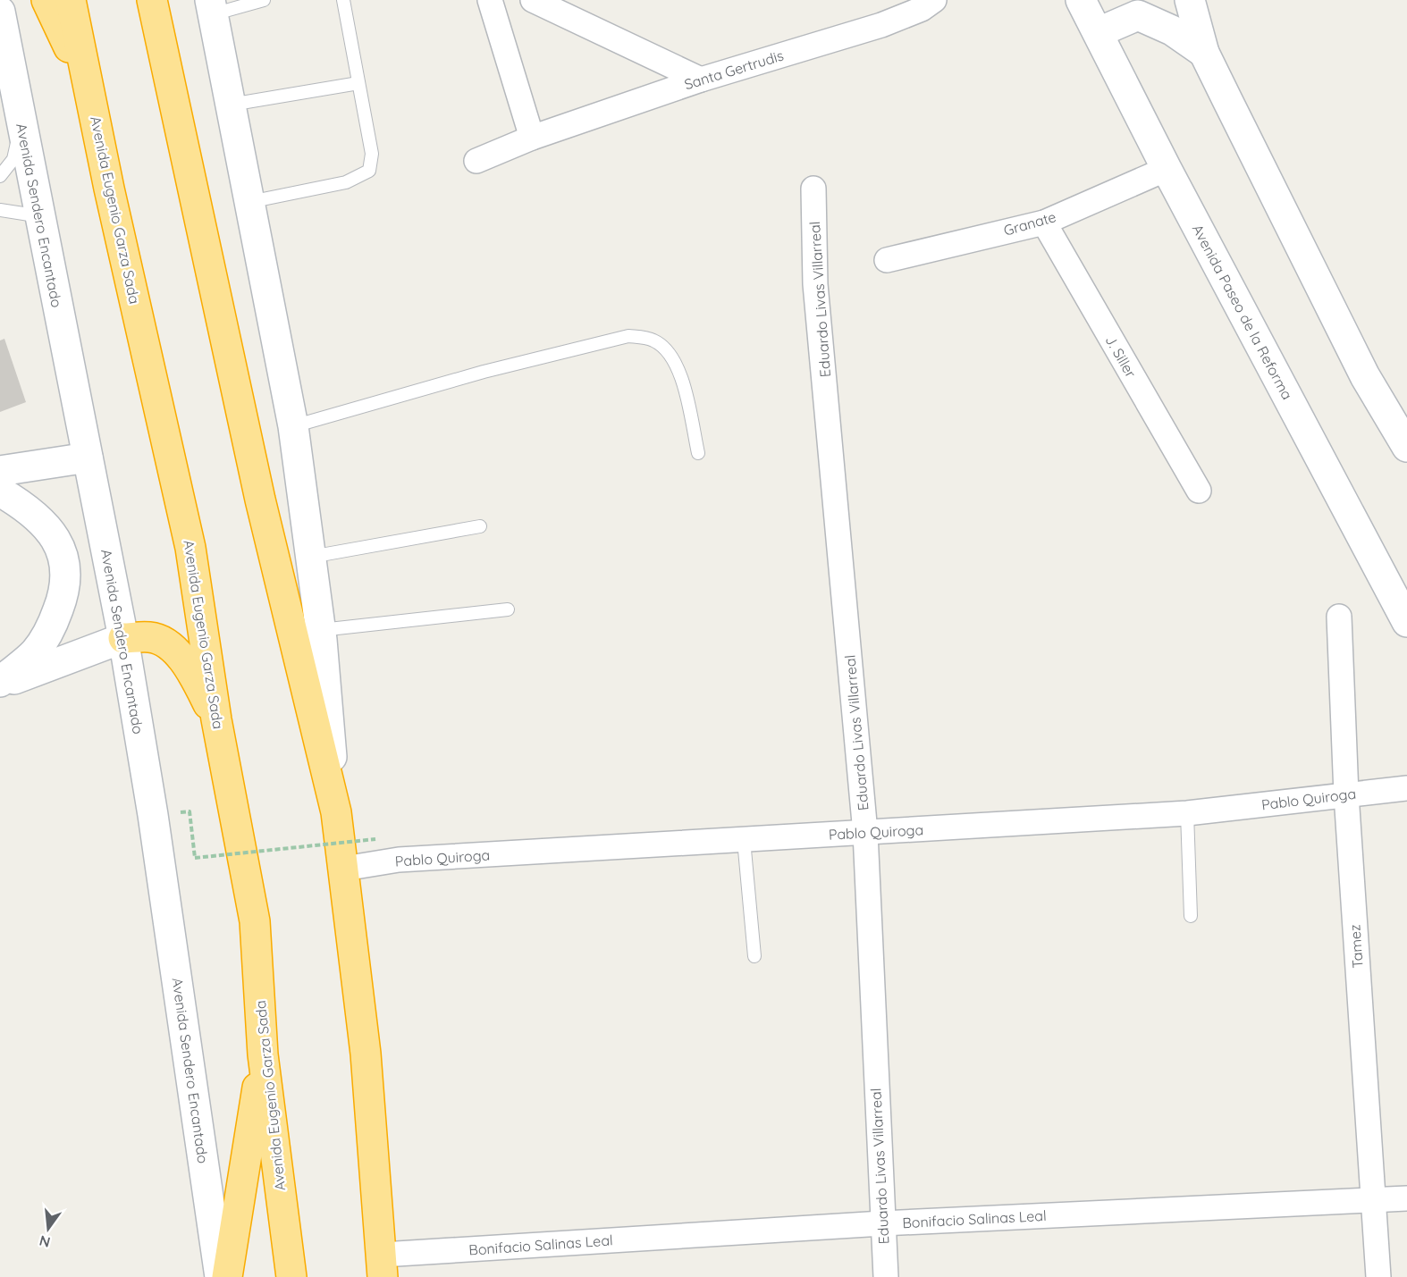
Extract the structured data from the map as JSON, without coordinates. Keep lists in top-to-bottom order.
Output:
{
  "streets": {
    "highway": ["Avenida Eugenio Garza Sada"],
    "street": [
      "Santa Gertrudis",
      "Avenida Sendero Encantado",
      "Granate",
      "Eduardo Livas Villarreal",
      "Avenida Paseo de la Reforma",
      "J. Siller",
      "Pablo Quiroga",
      "Tamez",
      "Bonifacio Salinas Leal"
    ]
  },
  "crossings": [
    ["Granate", "Avenida Paseo de la Reforma"],
    ["Granate", "J. Siller"],
    ["Eduardo Livas Villarreal", "Pablo Quiroga"],
    ["Eduardo Livas Villarreal", "Bonifacio Salinas Leal"],
    ["Pablo Quiroga", "Tamez"],
    ["Tamez", "Bonifacio Salinas Leal"]
  ],
  "north": "bottom"
}
